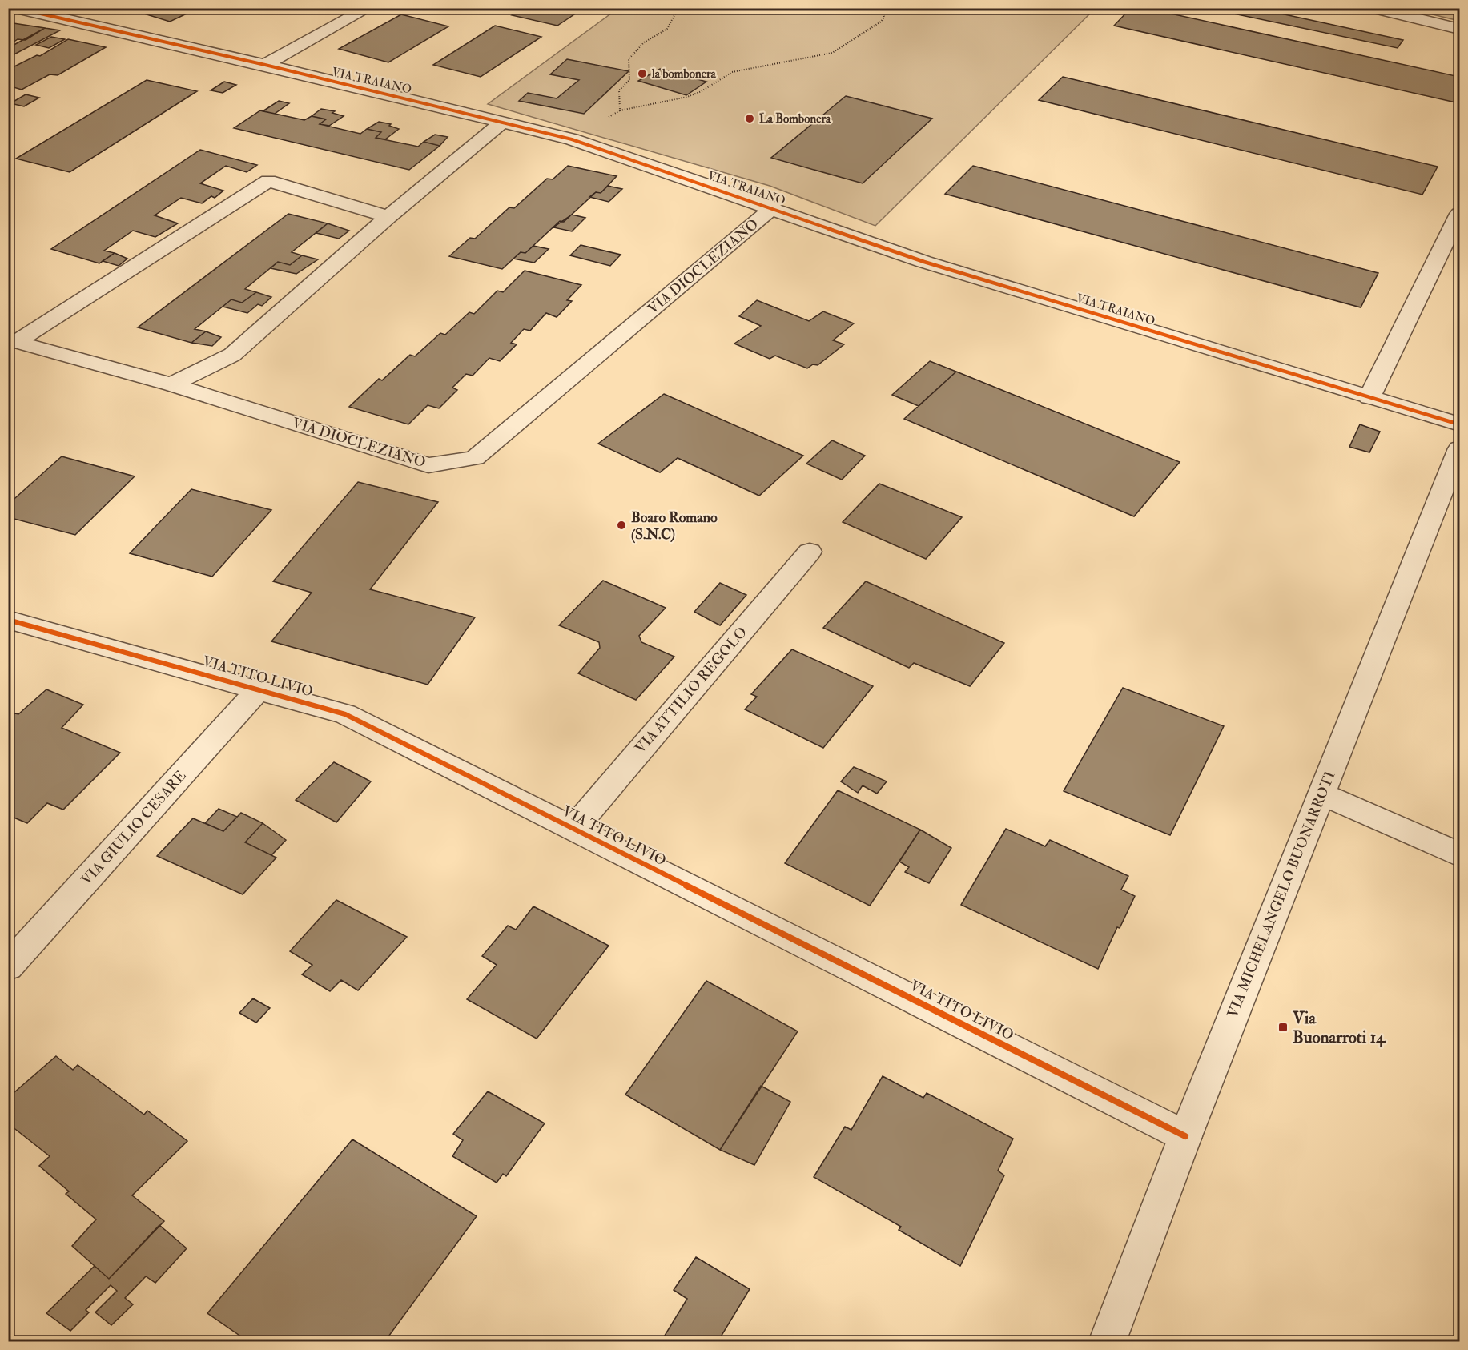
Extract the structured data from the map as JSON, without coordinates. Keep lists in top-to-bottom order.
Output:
{
  "streets": {
    "street": [
      "VIA TRAIANO",
      "VIA DIOCLEZIANO",
      "VIA TITO LIVIO",
      "VIA ATTILIO REGOLO",
      "VIA GIULIO CESARE",
      "VIA MICHELANGELO BUONARROTI"
    ]
  },
  "crossings": [
    ["VIA TRAIANO", "VIA DIOCLEZIANO"],
    ["VIA TITO LIVIO", "VIA ATTILIO REGOLO"],
    ["VIA TITO LIVIO", "VIA GIULIO CESARE"],
    ["VIA TITO LIVIO", "VIA MICHELANGELO BUONARROTI"]
  ],
  "places": {
    "other": ["la bombonera", "La Bombonera", "Boaro Romano (S.N.C)"],
    "transit": ["Via Buonarroti 14"]
  }
}
